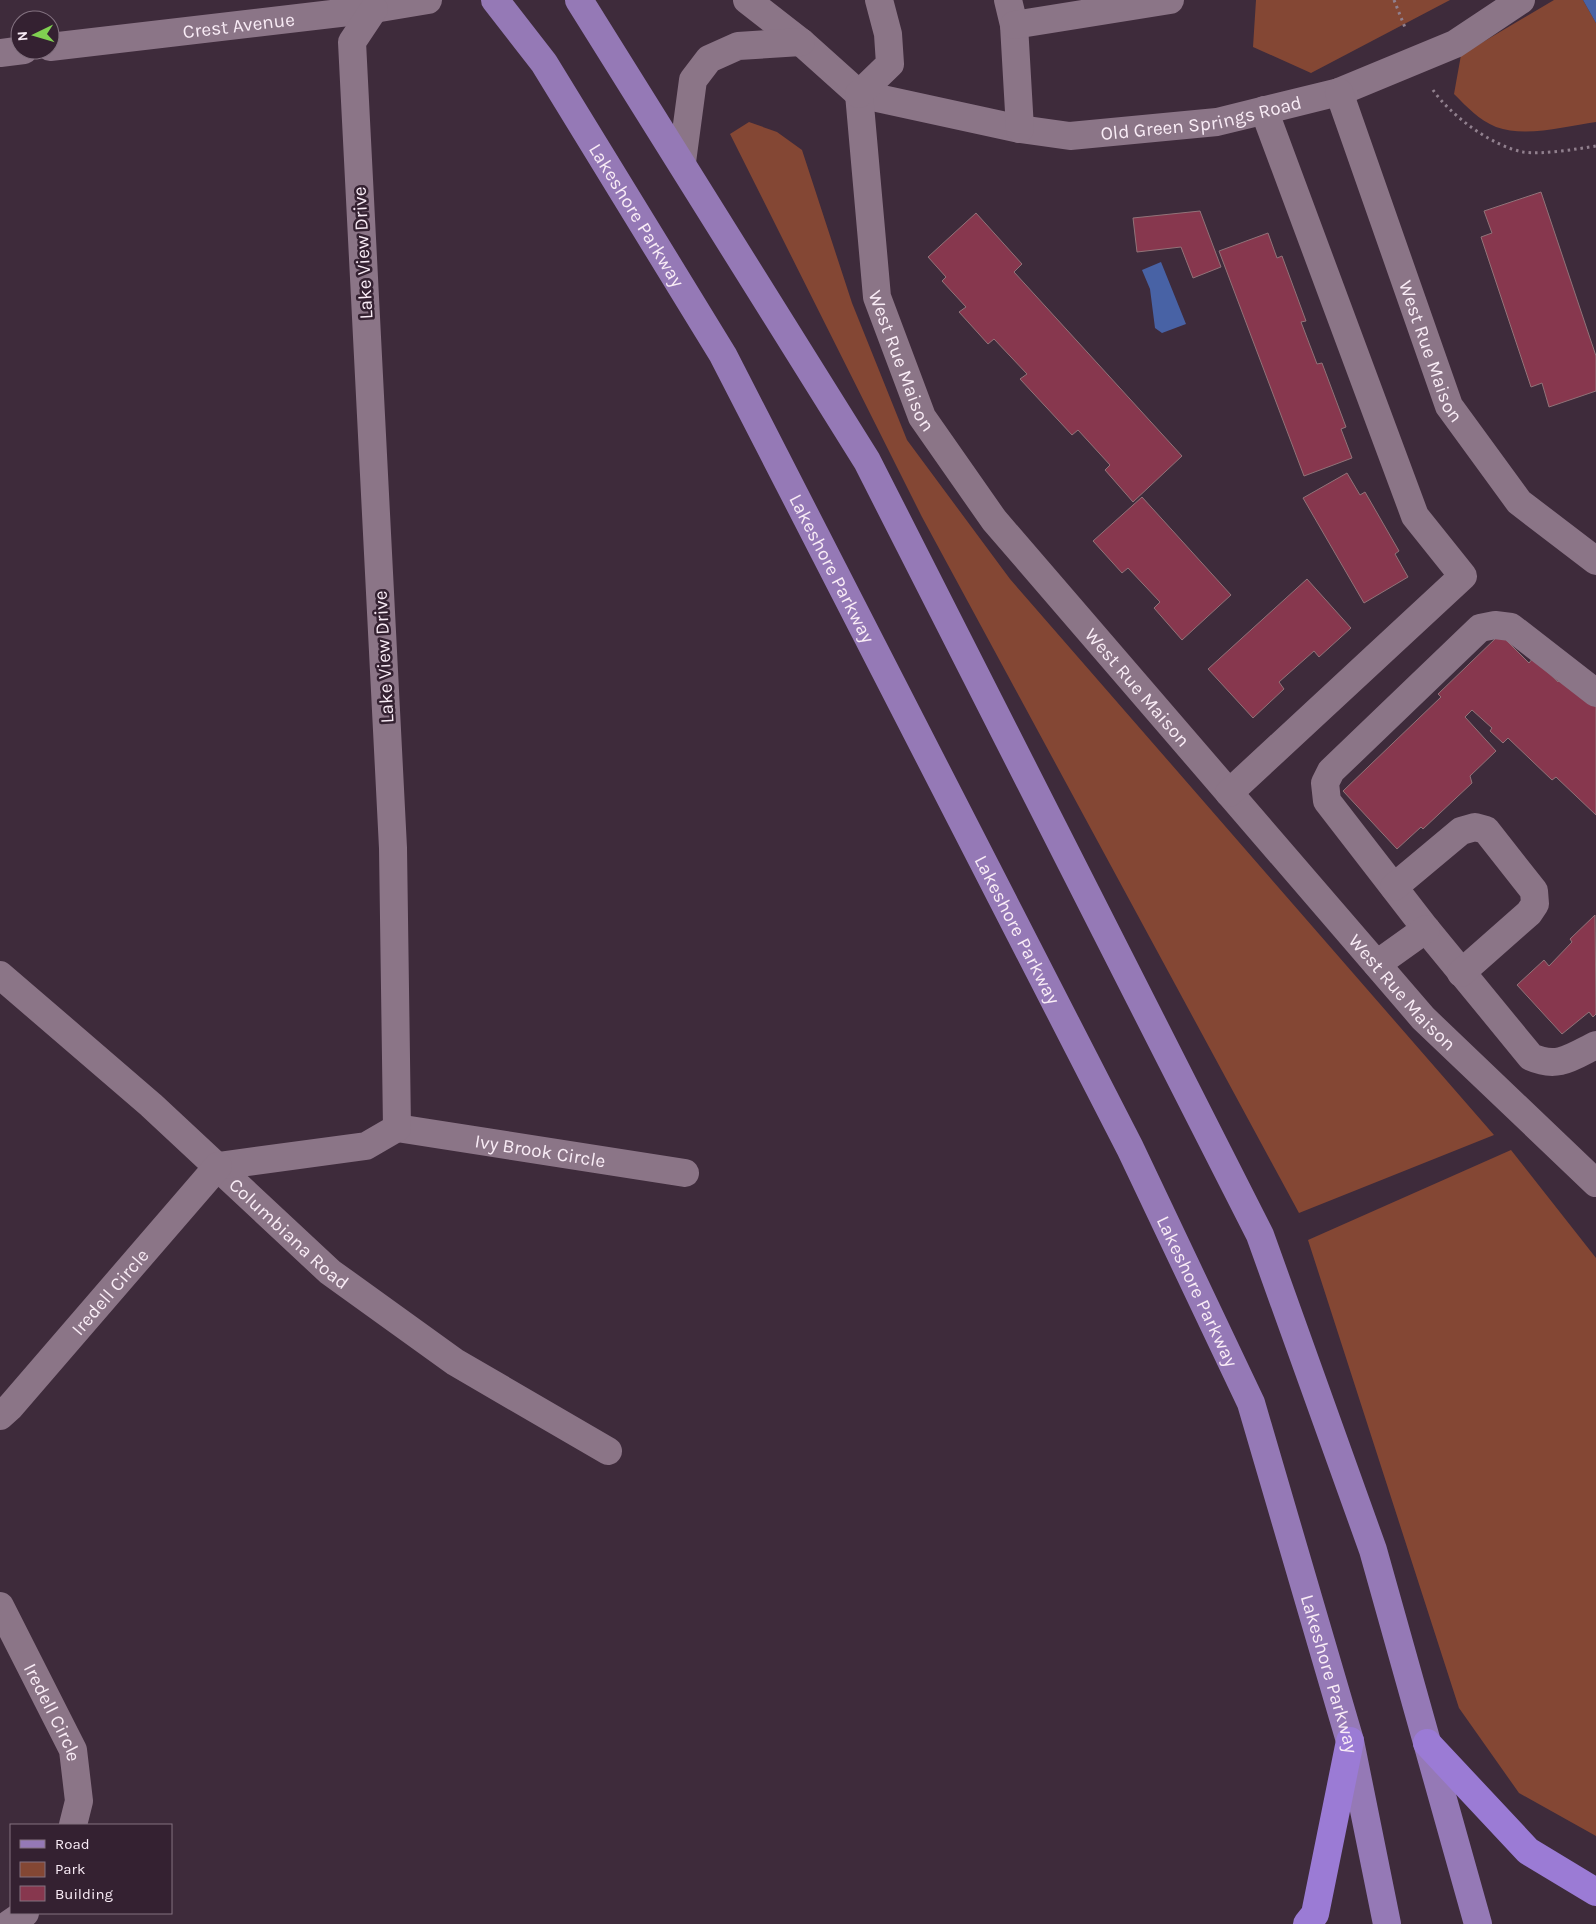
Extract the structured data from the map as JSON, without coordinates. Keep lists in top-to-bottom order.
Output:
{
  "streets": {
    "main road": ["Lakeshore Parkway"],
    "street": [
      "Crest Avenue",
      "Old Green Springs Road",
      "Lake View Drive",
      "West Rue Maison",
      "Ivy Brook Circle",
      "Columbiana Road",
      "Iredell Circle"
    ]
  },
  "crossings": [
    ["Crest Avenue", "Lake View Drive"],
    ["Old Green Springs Road", "West Rue Maison"],
    ["Lake View Drive", "Ivy Brook Circle"],
    ["Columbiana Road", "Iredell Circle"]
  ],
  "legend": ["Road", "Park", "Building"],
  "north": "left"
}
